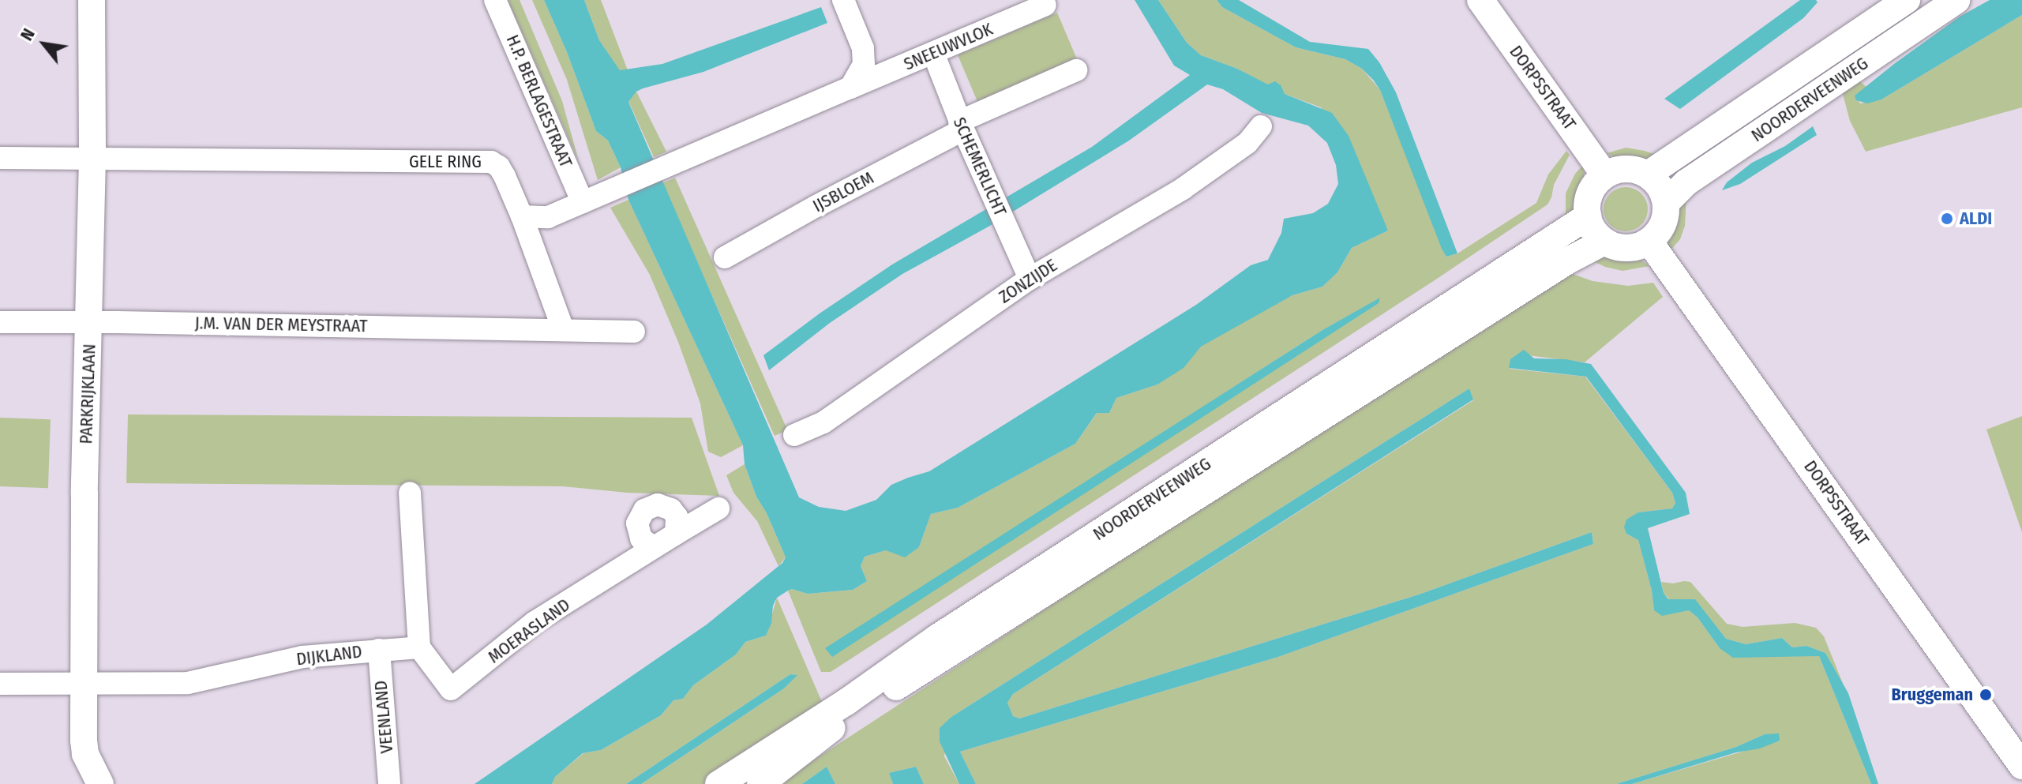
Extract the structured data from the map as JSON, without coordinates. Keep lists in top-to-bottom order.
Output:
{
  "streets": {
    "street": [
      "SNEEUWVLOK",
      "DORPSSTRAAT",
      "NOORDERVEENWEG",
      "H.P. BERLAGESTRAAT",
      "GELE RING",
      "SCHEMERLICHT",
      "IJSBLOEM",
      "ZONZIJDE",
      "J.M. VAN DER MEYSTRAAT",
      "PARKRIJKLAAN",
      "MOERASLAND",
      "DIJKLAND",
      "VEENLAND"
    ]
  },
  "crossings": [
    ["SNEEUWVLOK", "SCHEMERLICHT"],
    ["DORPSSTRAAT", "NOORDERVEENWEG"],
    ["GELE RING", "PARKRIJKLAAN"],
    ["SCHEMERLICHT", "IJSBLOEM"],
    ["SCHEMERLICHT", "ZONZIJDE"],
    ["J.M. VAN DER MEYSTRAAT", "PARKRIJKLAAN"],
    ["PARKRIJKLAAN", "DIJKLAND"],
    ["MOERASLAND", "DIJKLAND"],
    ["DIJKLAND", "VEENLAND"]
  ],
  "places": ["ALDI", "Bruggeman"],
  "north": "top left"
}
